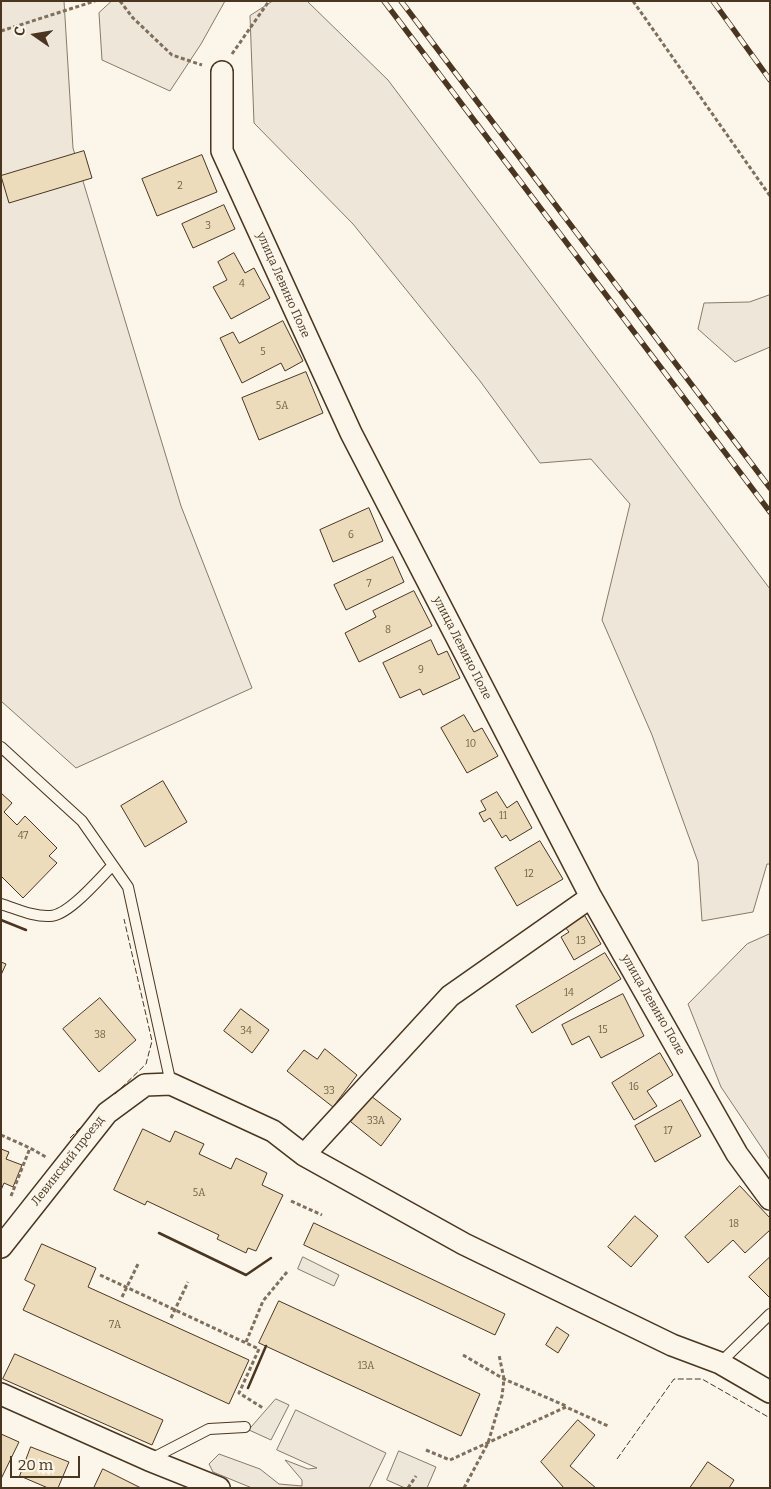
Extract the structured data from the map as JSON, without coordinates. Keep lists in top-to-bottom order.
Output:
{
  "streets": {
    "street": ["улица Левино Поле", "Левинский проезд"]
  },
  "house_numbers": [
    "2",
    "3",
    "4",
    "5",
    "5А",
    "6",
    "7",
    "8",
    "9",
    "10",
    "11",
    "47",
    "12",
    "13",
    "14",
    "15",
    "34",
    "38",
    "16",
    "33",
    "33А",
    "17",
    "5А",
    "18",
    "7А",
    "13А"
  ],
  "scale_bar": "20 m",
  "north": "left"
}
